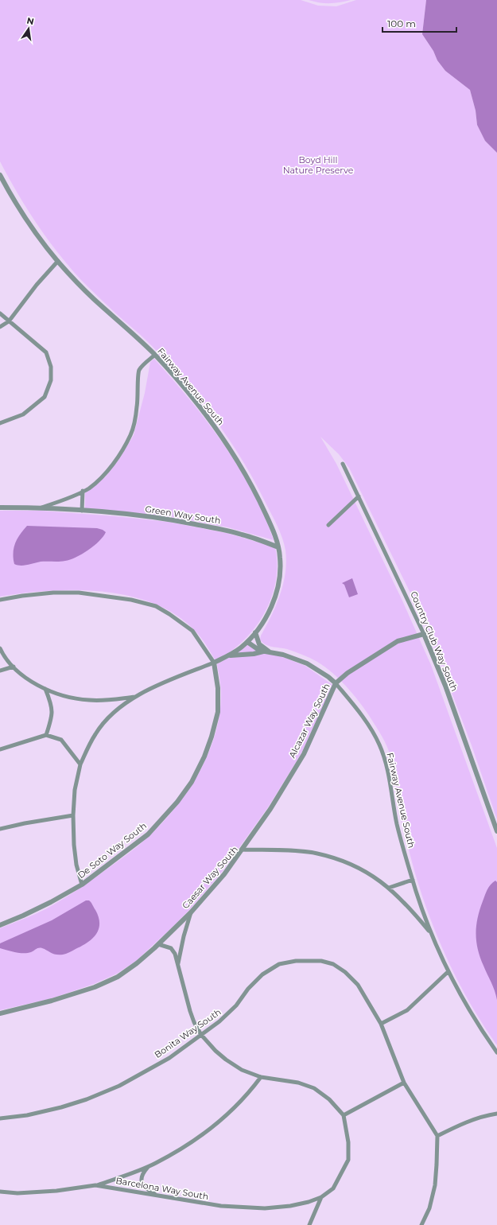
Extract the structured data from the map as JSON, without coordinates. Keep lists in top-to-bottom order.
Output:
{
  "streets": {
    "street": [
      "Fairway Avenue South",
      "Green Way South",
      "Country Club Way South",
      "Alcazar Way South",
      "De Soto Way South",
      "Caesar Way South",
      "Bonita Way South",
      "Barcelona Way South"
    ]
  },
  "crossings": [
    ["Fairway Avenue South", "Green Way South"],
    ["Fairway Avenue South", "Alcazar Way South"],
    ["Fairway Avenue South", "De Soto Way South"],
    ["Fairway Avenue South", "Caesar Way South"],
    ["Country Club Way South", "Alcazar Way South"],
    ["Alcazar Way South", "Caesar Way South"]
  ],
  "parks": ["Boyd Hill Nature Preserve"],
  "scale_bar": "100 m",
  "north": "top"
}
